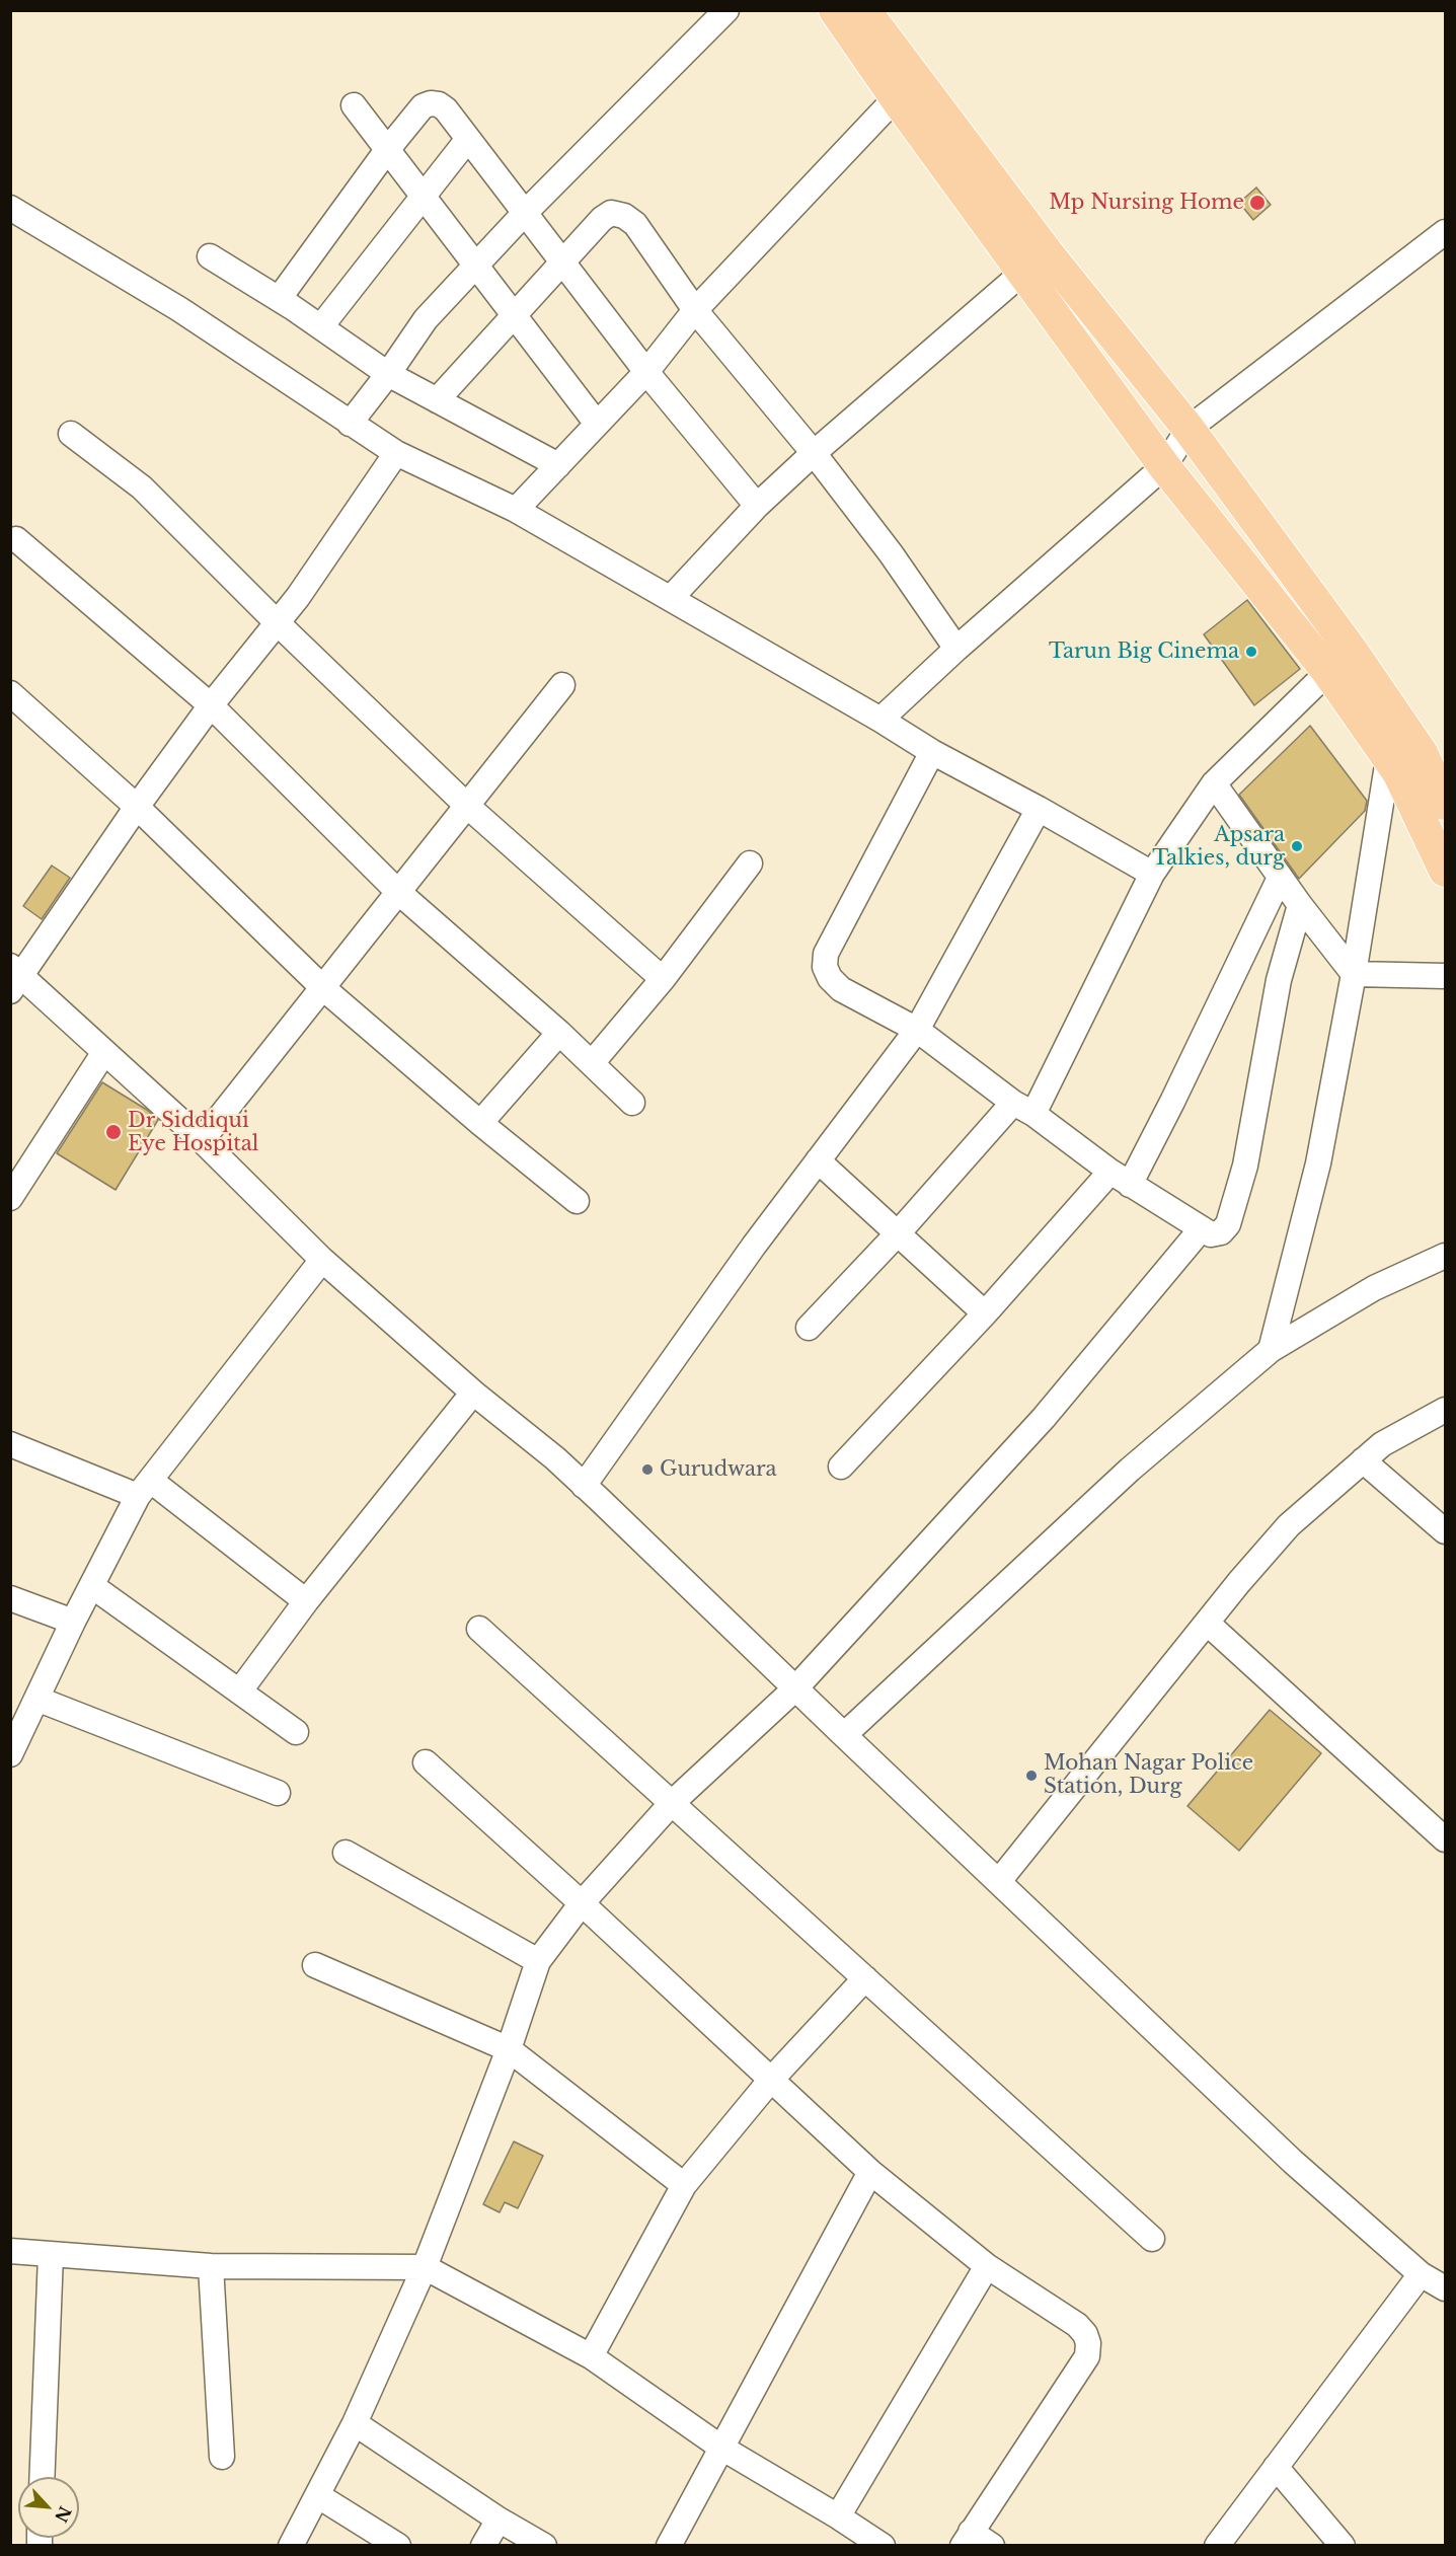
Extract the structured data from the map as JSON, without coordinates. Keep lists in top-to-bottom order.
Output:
{
  "places": [
    "Mp Nursing Home",
    "Tarun Big Cinema",
    "Apsara Talkies, durg",
    "Dr Siddiqui Eye Hospital",
    "Gurudwara",
    "Mohan Nagar Police Station, Durg"
  ],
  "north": "bottom right"
}
